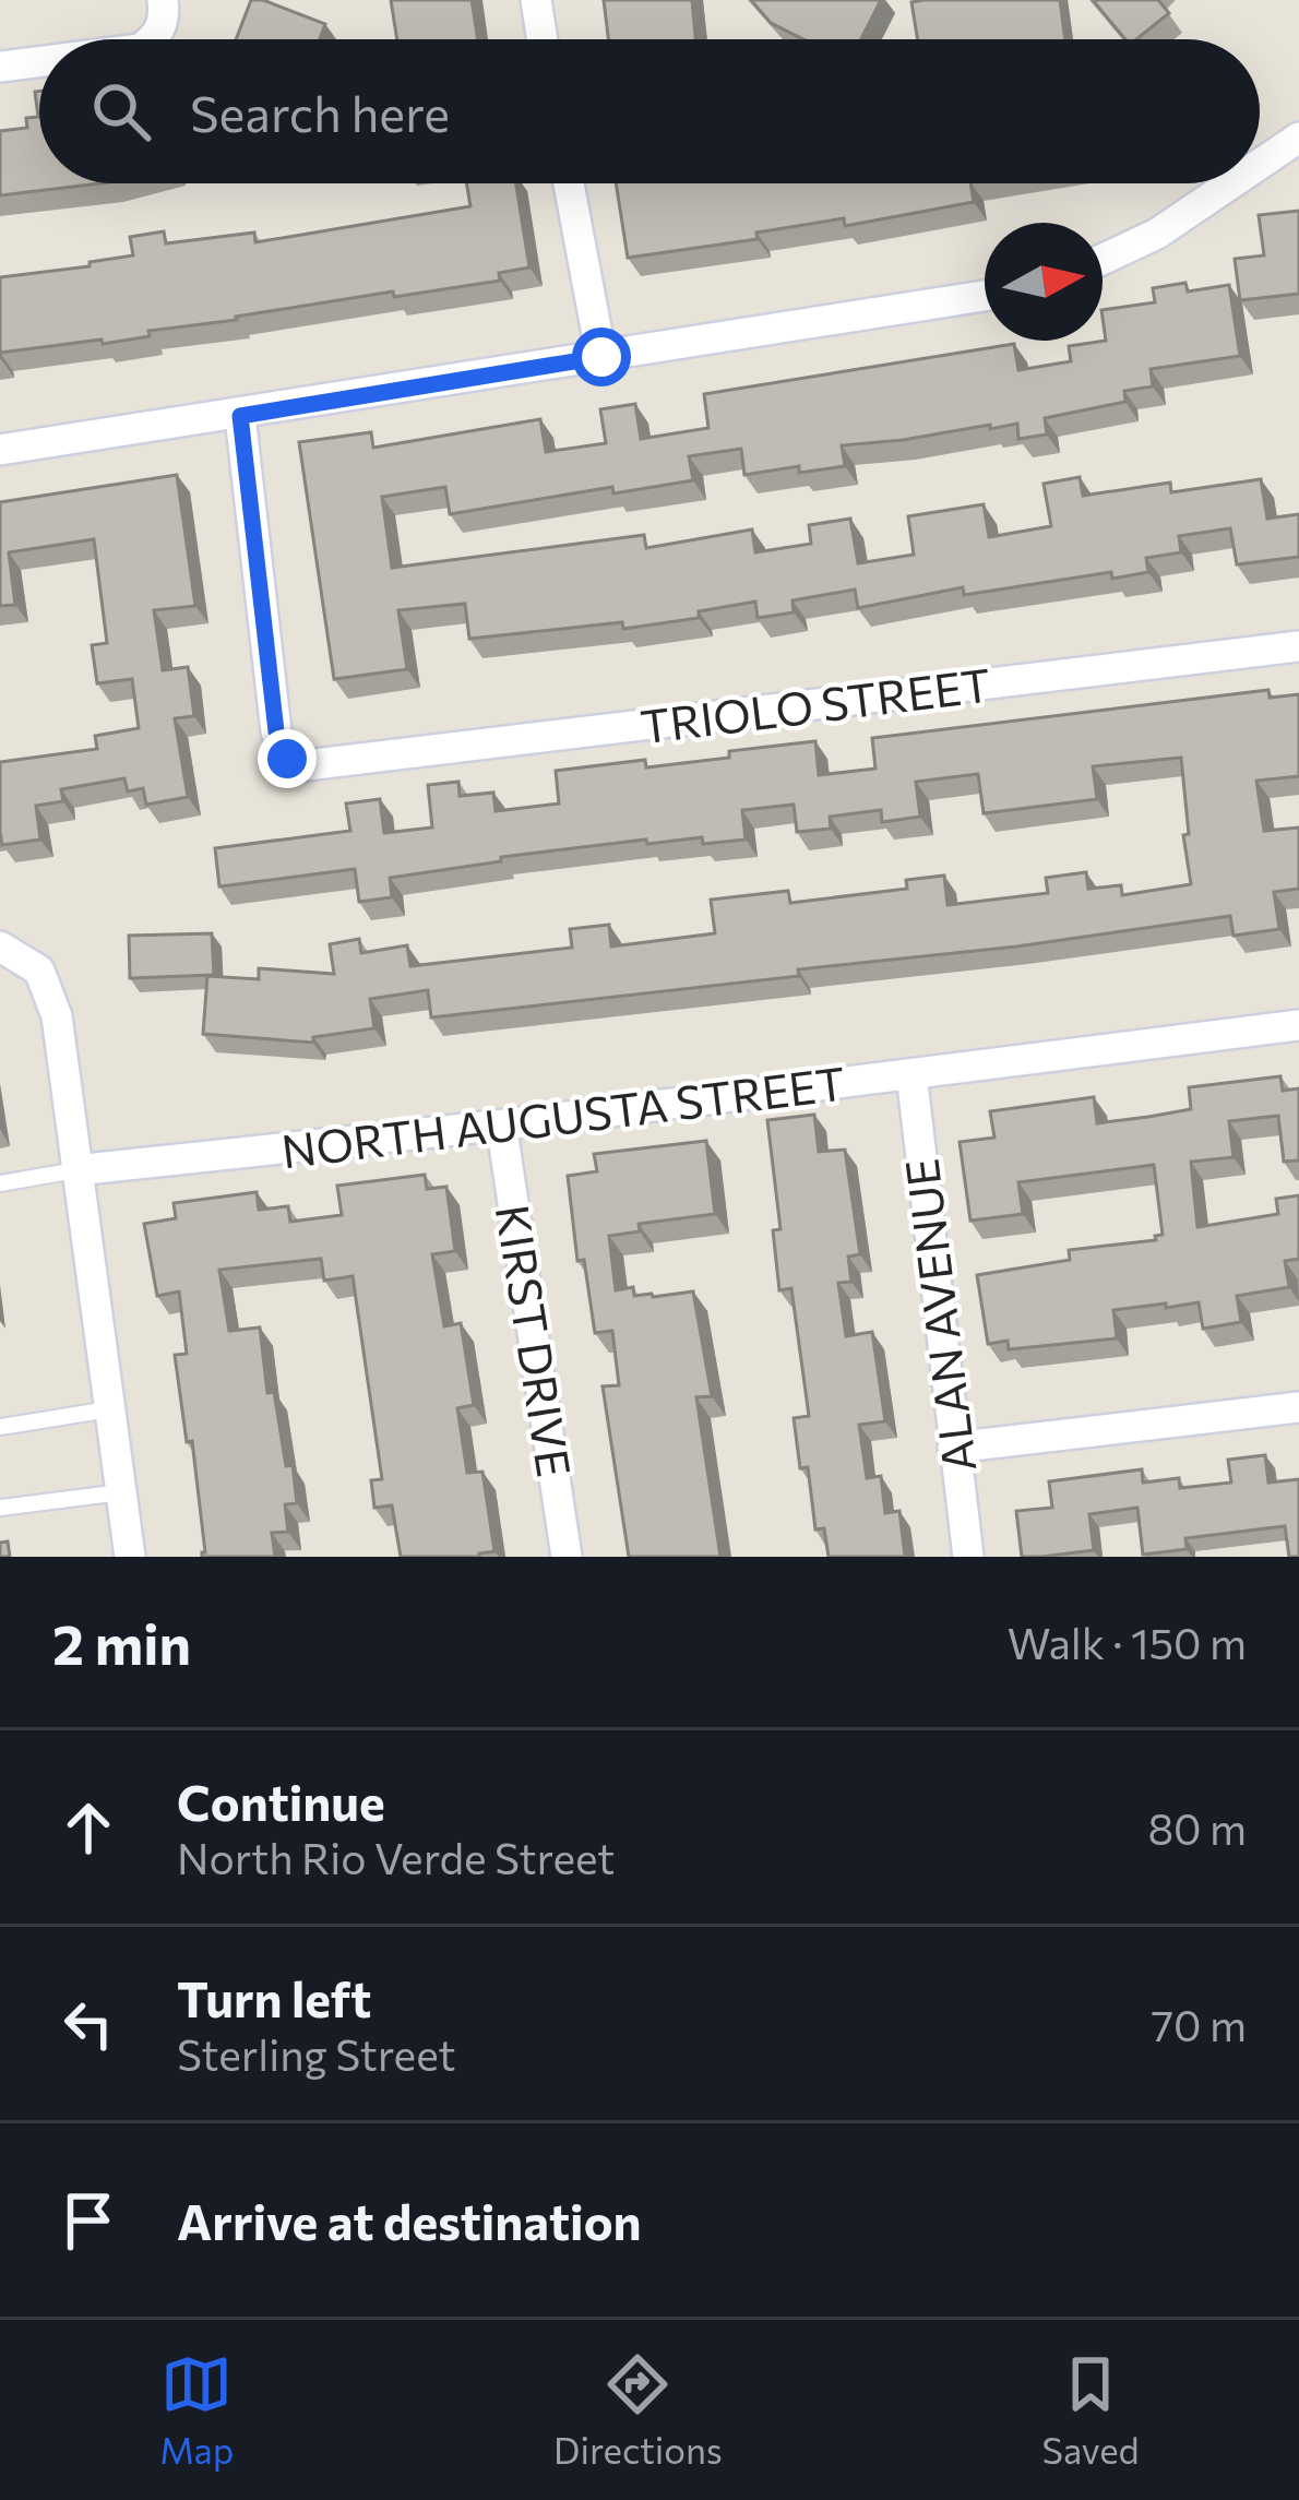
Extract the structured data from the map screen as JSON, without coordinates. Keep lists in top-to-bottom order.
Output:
{
  "streets": {
    "street": [
      "TRIOLO STREET",
      "NORTH AUGUSTA STREET",
      "ALAN AVENUE",
      "KIRST DRIVE"
    ]
  },
  "crossings": [
    ["NORTH AUGUSTA STREET", "ALAN AVENUE"],
    ["NORTH AUGUSTA STREET", "KIRST DRIVE"]
  ],
  "north": "right",
  "page": {
    "search": "Search here",
    "heading": ["2 min", "Walk · 150 m"],
    "list": [
      ["Continue", "North Rio Verde Street", "80 m"],
      ["Turn left", "Sterling Street", "70 m"],
      "Arrive at destination"
    ],
    "nav": ["Map", "Directions", "Saved"]
  }
}
